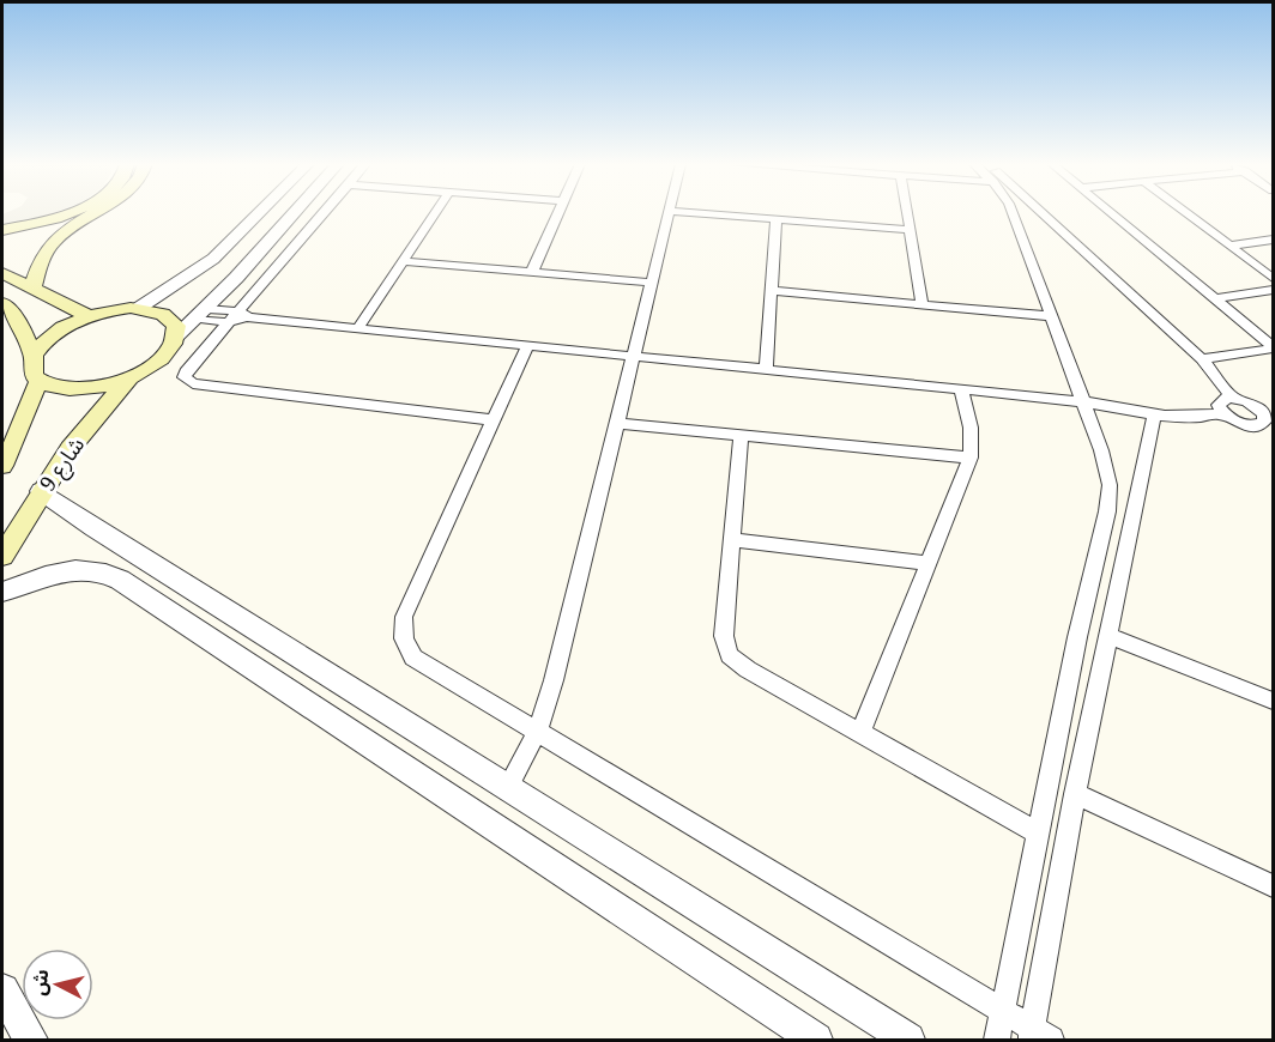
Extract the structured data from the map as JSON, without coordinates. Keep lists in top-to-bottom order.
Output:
{
  "streets": {
    "main road": ["شارع 9"]
  },
  "north": "left"
}
